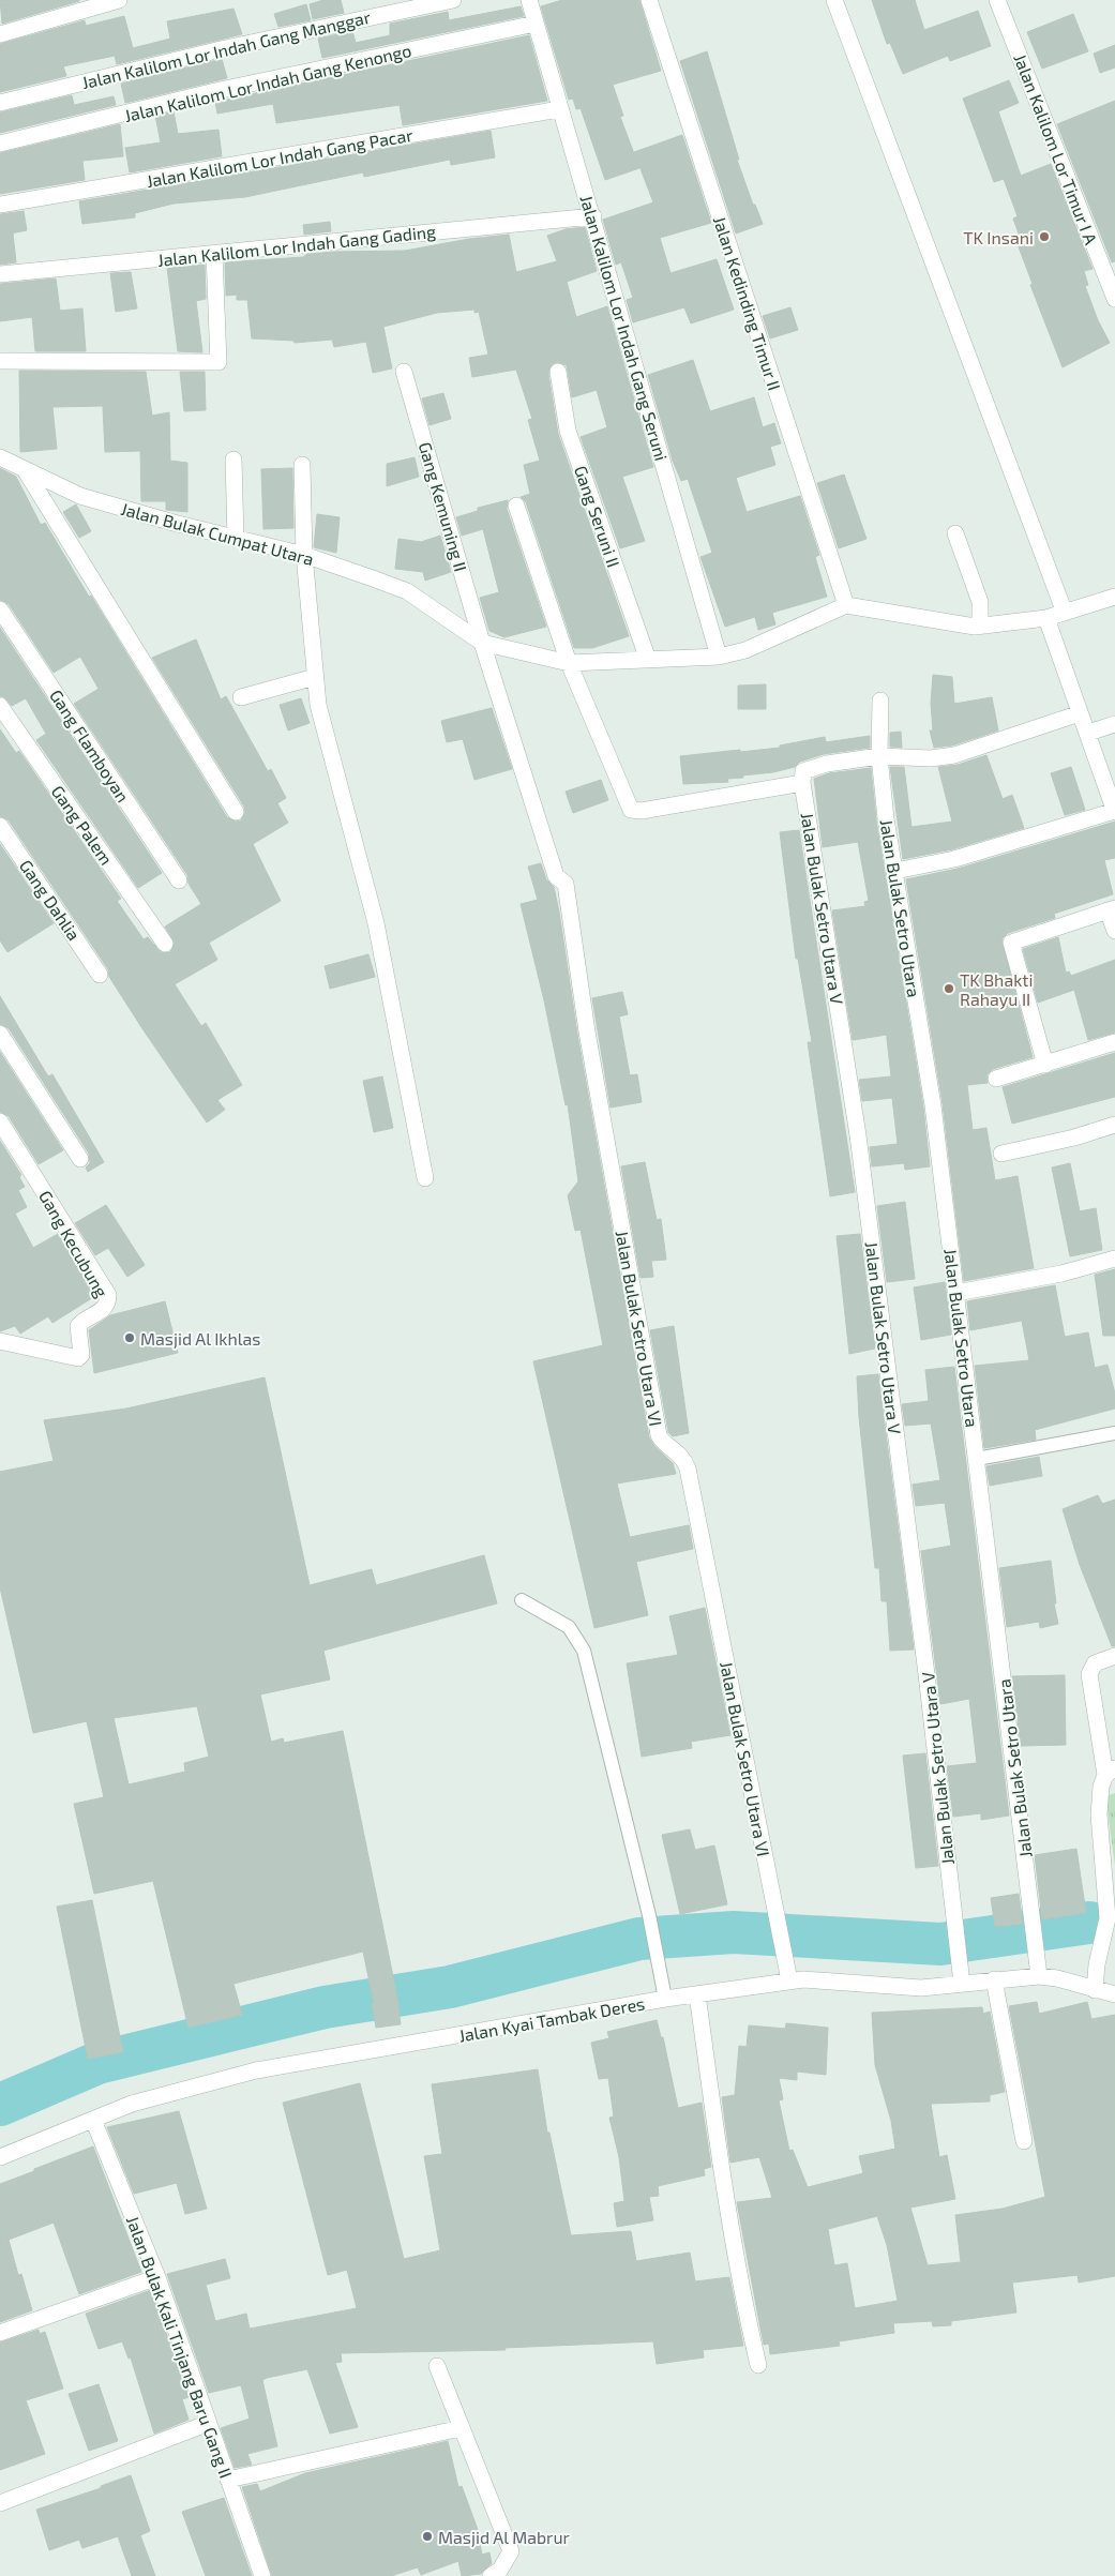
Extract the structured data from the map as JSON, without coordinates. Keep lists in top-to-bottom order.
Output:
{
  "streets": {
    "street": [
      "Jalan Kalilom Lor Indah Gang Manggar",
      "Jalan Kalilom Lor Indah Gang Kenongo",
      "Jalan Kalilom Lor Timur I A",
      "Jalan Kalilom Lor Indah Gang Pacar",
      "Jalan Kalilom Lor Indah Gang Gading",
      "Jalan Kedinding Timur II",
      "Jalan Kalilom Lor Indah Gang Seruni",
      "Gang Kemuning II",
      "Gang Seruni II",
      "Jalan Bulak Cumpat Utara",
      "Gang Flamboyan",
      "Gang Palem",
      "Gang Dahlia",
      "Jalan Bulak Setro Utara V",
      "Jalan Bulak Setro Utara",
      "Gang Kecubung",
      "Jalan Bulak Setro Utara VI",
      "Jalan Kyai Tambak Deres",
      "Jalan Bulak Kali Tinjang Baru Gang II"
    ]
  },
  "crossings": [
    ["Jalan Kalilom Lor Indah Gang Kenongo", "Jalan Kalilom Lor Indah Gang Seruni"],
    ["Jalan Kalilom Lor Indah Gang Pacar", "Jalan Kalilom Lor Indah Gang Seruni"],
    ["Jalan Kalilom Lor Indah Gang Gading", "Jalan Kalilom Lor Indah Gang Seruni"],
    ["Gang Kemuning II", "Jalan Bulak Cumpat Utara"],
    ["Gang Kemuning II", "Jalan Bulak Setro Utara VI"],
    ["Jalan Bulak Setro Utara V", "Jalan Kyai Tambak Deres"],
    ["Jalan Bulak Setro Utara", "Jalan Kyai Tambak Deres"],
    ["Jalan Bulak Setro Utara VI", "Jalan Kyai Tambak Deres"],
    ["Jalan Kyai Tambak Deres", "Jalan Bulak Kali Tinjang Baru Gang II"]
  ],
  "places": [
    "TK Insani",
    "TK Bhakti Rahayu II",
    "Masjid Al Ikhlas",
    "Masjid Al Mabrur"
  ]
}
